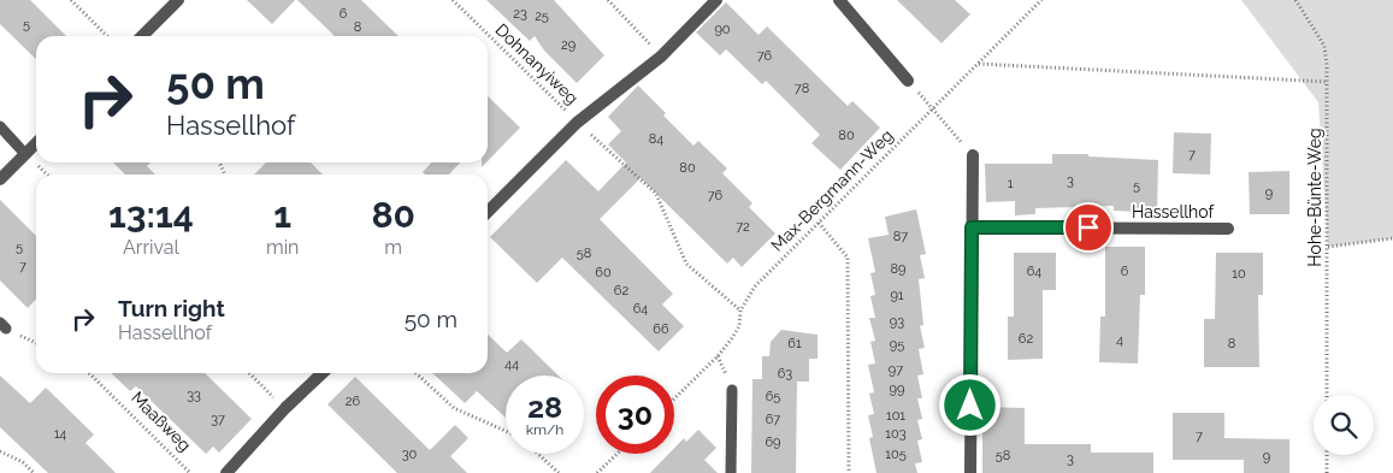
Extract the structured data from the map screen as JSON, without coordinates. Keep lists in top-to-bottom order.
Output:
{
  "streets": {
    "street": ["Hassellhof"],
    "path": [
      "Dohnanyiweg",
      "Max-Bergmann-Weg",
      "Hohe-Bünte-Weg",
      "Maaßweg"
    ]
  },
  "crossings": [
    ["Dohnanyiweg", "Max-Bergmann-Weg"]
  ],
  "house_numbers": [
    "6",
    "23",
    "25",
    "5",
    "8",
    "90",
    "29",
    "76",
    "78",
    "80",
    "84",
    "7",
    "80",
    "3",
    "1",
    "5",
    "9",
    "76",
    "72",
    "87",
    "5",
    "58",
    "7",
    "89",
    "64",
    "6",
    "60",
    "10",
    "62",
    "91",
    "64",
    "93",
    "66",
    "62",
    "4",
    "61",
    "8",
    "95",
    "44",
    "97",
    "63",
    "99",
    "33",
    "65",
    "26",
    "101",
    "37",
    "67",
    "14",
    "103",
    "7",
    "69",
    "30",
    "105",
    "58",
    "9",
    "3"
  ],
  "page": {
    "turn": ["50 m", "Hassellhof"],
    "eta": [
      "13:14",
      "Arrival",
      "1",
      "min",
      "80",
      "m"
    ],
    "list": [
      {
        "name": "Turn right",
        "note": "Hassellhof",
        "value": "50 m"
      }
    ],
    "speed": "28 km/h",
    "limit": "30"
  }
}
